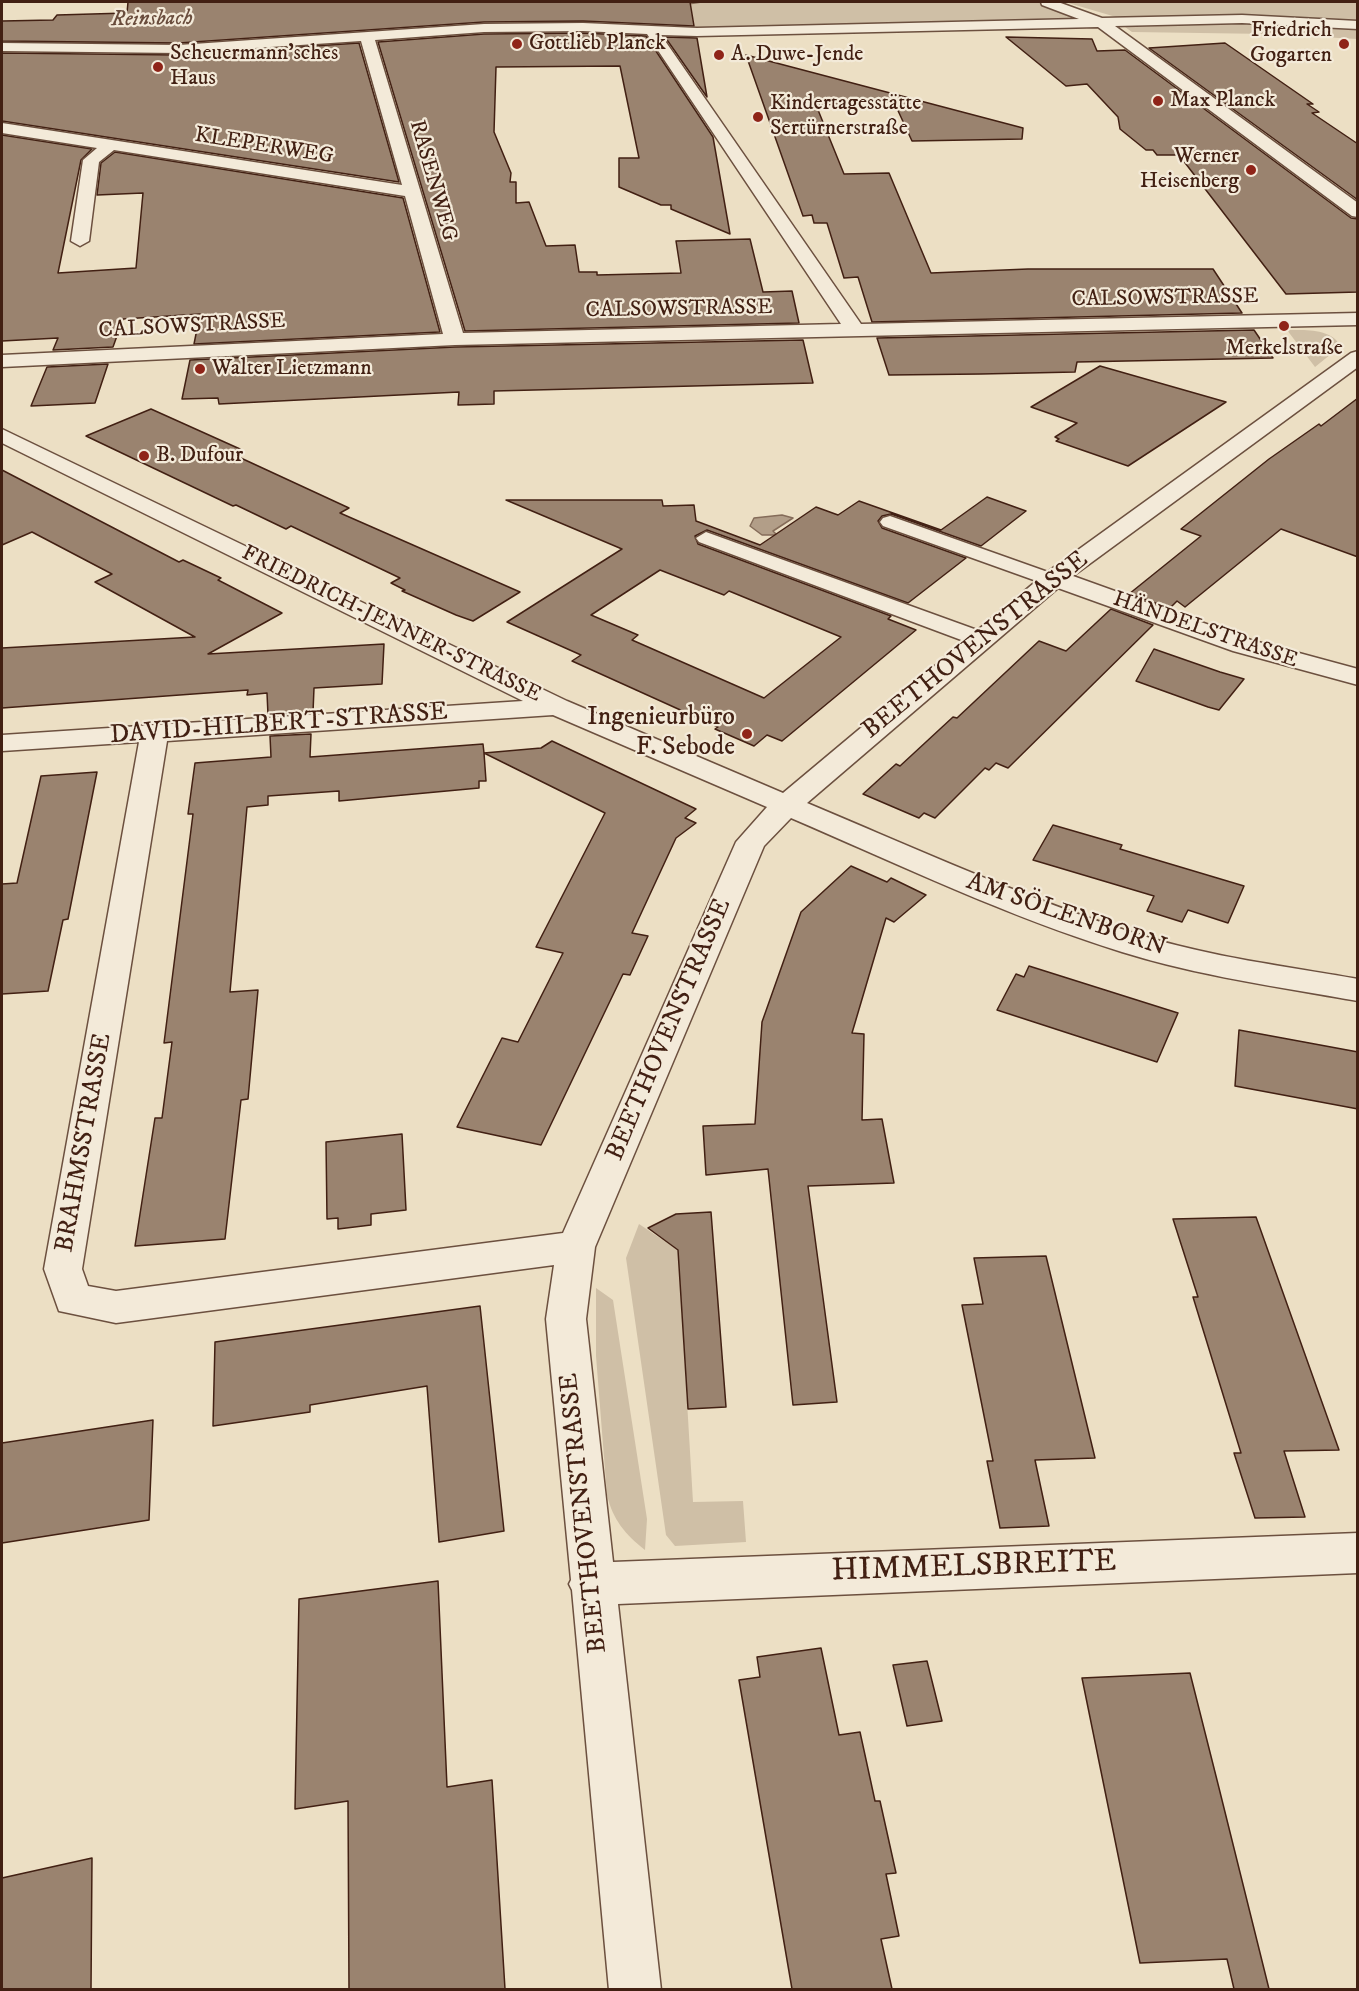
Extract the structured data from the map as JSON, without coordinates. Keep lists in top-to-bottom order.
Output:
{
  "streets": {
    "street": [
      "KLEPERWEG",
      "RASENWEG",
      "CALSOWSTRASSE",
      "FRIEDRICH-JENNER-STRASSE",
      "HÄNDELSTRASSE",
      "BEETHOVENSTRASSE",
      "DAVID-HILBERT-STRASSE",
      "AM SÖLENBORN",
      "BRAHMSSTRASSE",
      "HIMMELSBREITE"
    ]
  },
  "crossings": [
    ["KLEPERWEG", "RASENWEG"],
    ["RASENWEG", "CALSOWSTRASSE"],
    ["FRIEDRICH-JENNER-STRASSE", "BEETHOVENSTRASSE"],
    ["FRIEDRICH-JENNER-STRASSE", "DAVID-HILBERT-STRASSE"],
    ["FRIEDRICH-JENNER-STRASSE", "AM SÖLENBORN"],
    ["HÄNDELSTRASSE", "BEETHOVENSTRASSE"],
    ["BEETHOVENSTRASSE", "AM SÖLENBORN"],
    ["BEETHOVENSTRASSE", "BRAHMSSTRASSE"],
    ["BEETHOVENSTRASSE", "HIMMELSBREITE"],
    ["DAVID-HILBERT-STRASSE", "BRAHMSSTRASSE"]
  ],
  "water": ["Reinsbach"],
  "places": [
    "Gottlieb Planck",
    "Friedrich Gogarten",
    "A. Duwe-Jende",
    "Scheuermann'sches Haus",
    "Max Planck",
    "Kindertagesstätte Sertürnerstraße",
    "Werner Heisenberg",
    "Merkelstraße",
    "Walter Lietzmann",
    "B. Dufour",
    "Ingenieurbüro F. Sebode"
  ]
}
